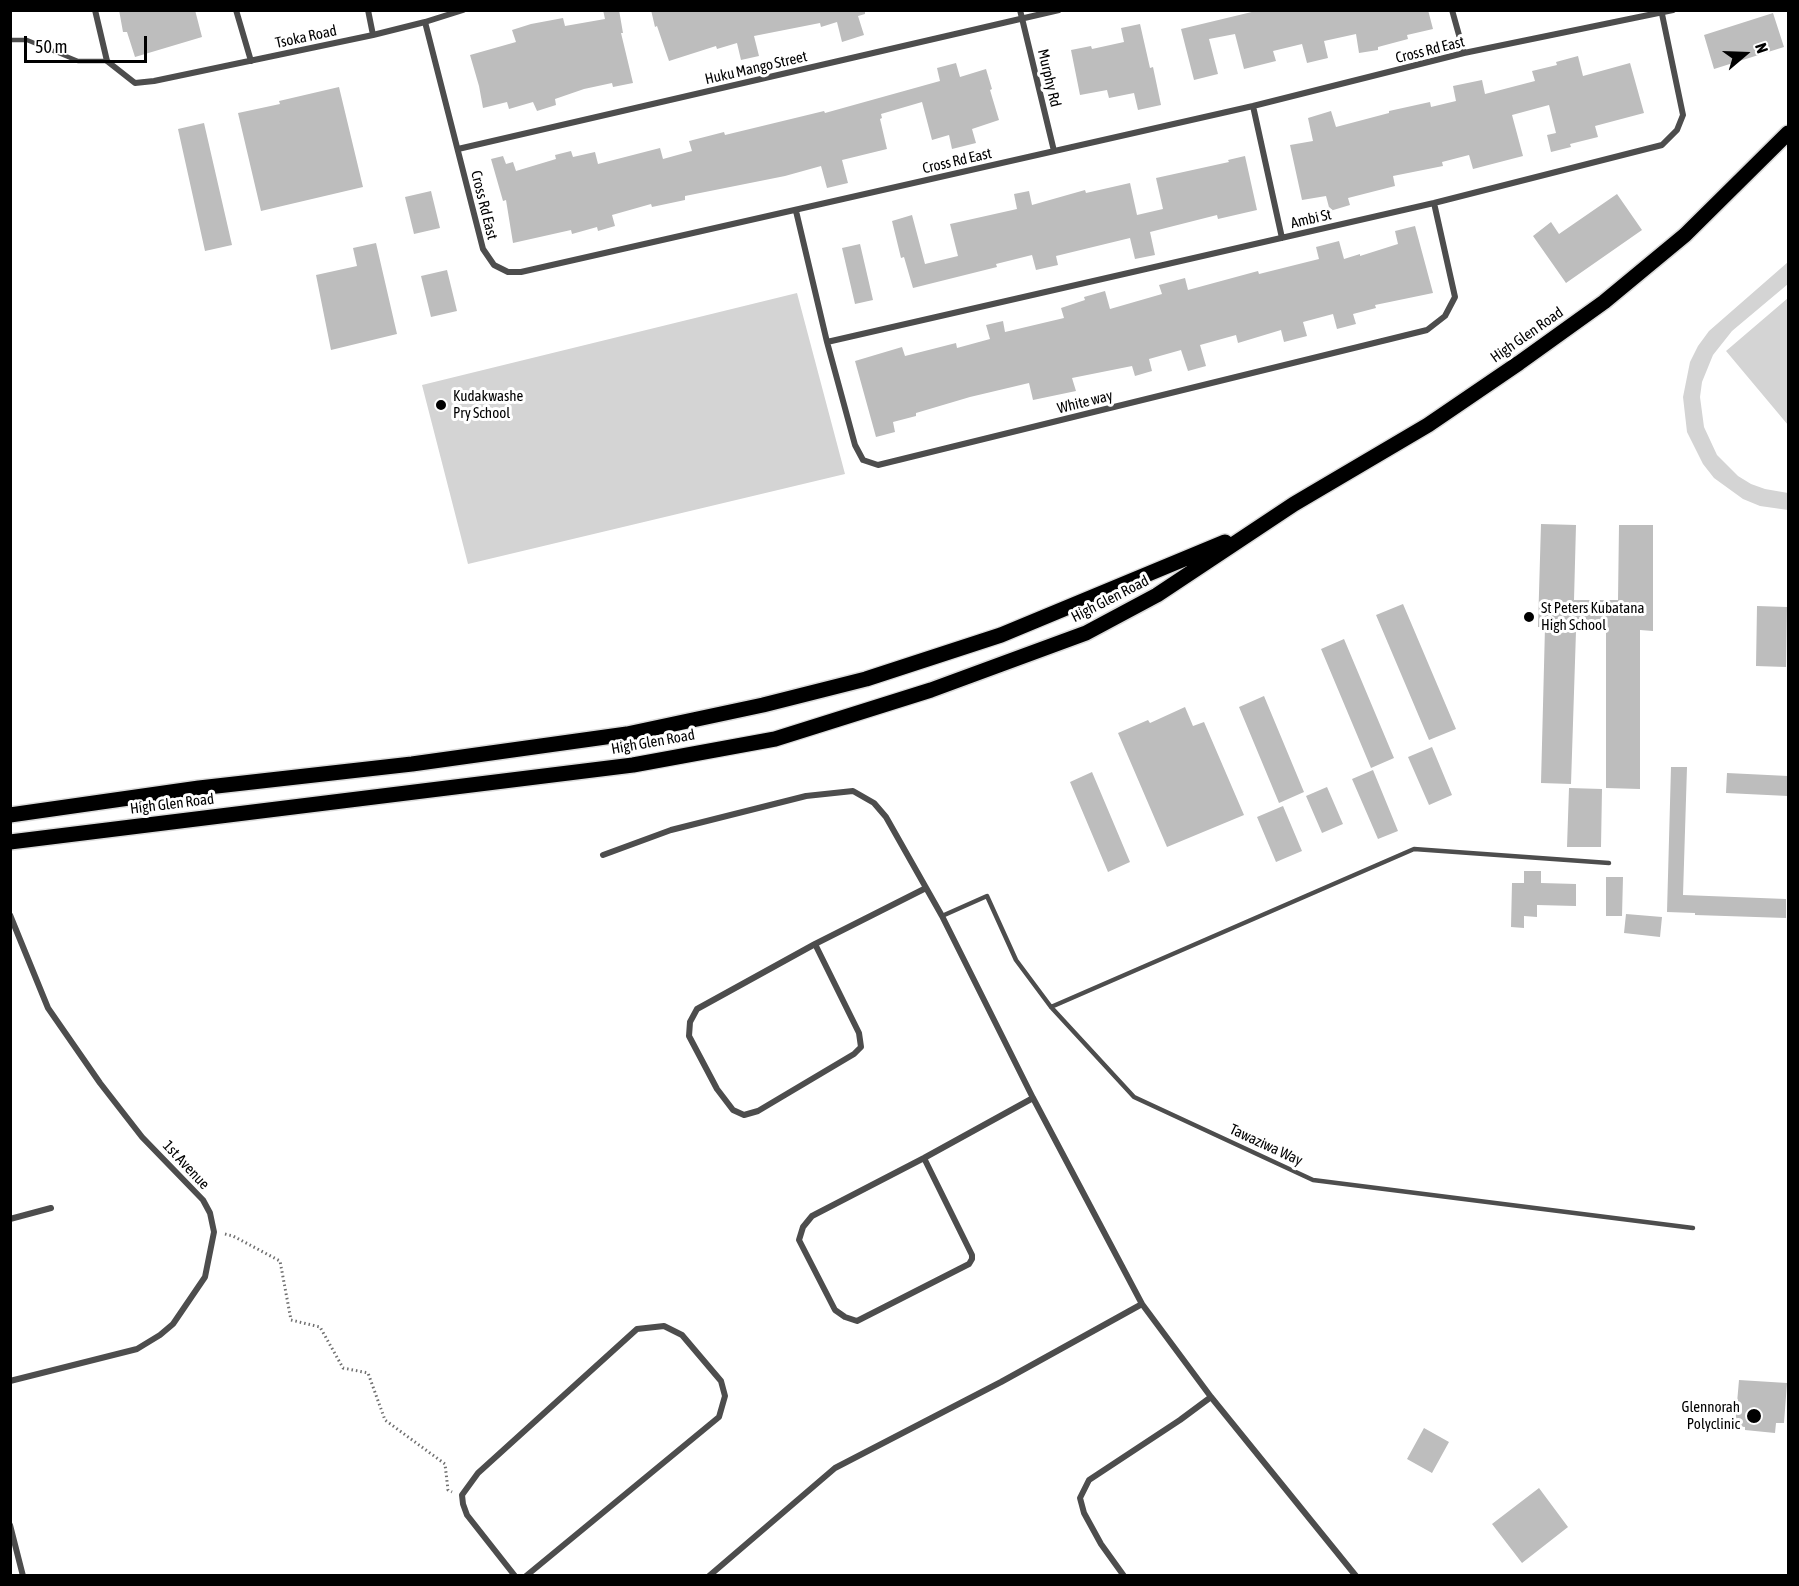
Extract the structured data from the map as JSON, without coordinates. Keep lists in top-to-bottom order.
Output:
{
  "streets": {
    "main road": ["High Glen Road"],
    "street": [
      "Tsoka Road",
      "Cross Rd East",
      "Huku Mango Street",
      "Murphy Rd",
      "Ambi St",
      "White way",
      "1st Avenue"
    ],
    "lane": ["Tawaziwa Way"]
  },
  "crossings": [
    ["Tsoka Road", "Cross Rd East"],
    ["Cross Rd East", "Huku Mango Street"],
    ["Cross Rd East", "Murphy Rd"],
    ["Cross Rd East", "Ambi St"],
    ["Cross Rd East", "White way"],
    ["Huku Mango Street", "Murphy Rd"],
    ["Ambi St", "White way"]
  ],
  "places": ["Kudakwashe Pry School", "St Peters Kubatana High School", "Glennorah Polyclinic"],
  "scale_bar": "50 m",
  "north": "right"
}
